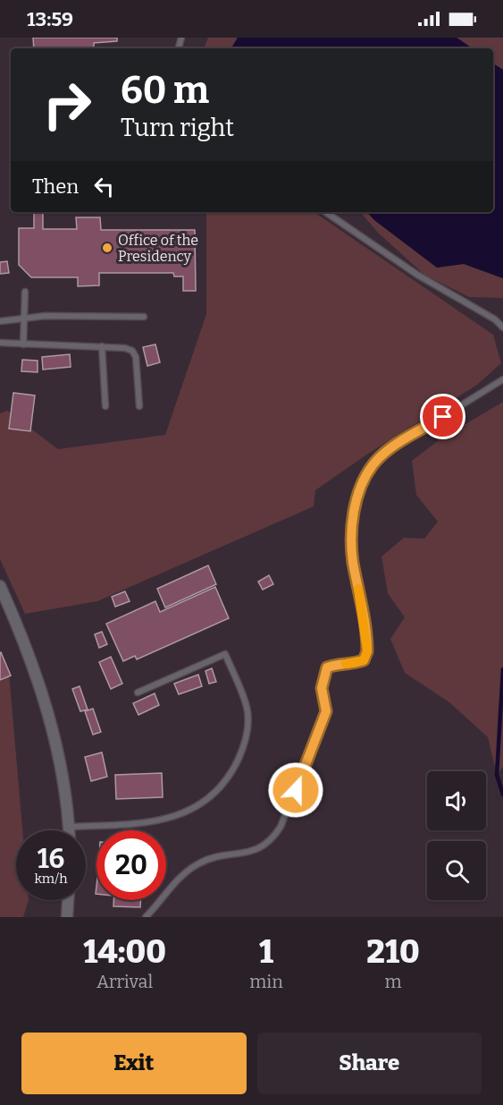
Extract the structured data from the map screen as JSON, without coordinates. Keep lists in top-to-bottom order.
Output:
{
  "places": ["Office of the Presidency"],
  "page": {
    "status": "13:59",
    "turn": ["60 m", "Turn right"],
    "then": "Then",
    "speed": "16 km/h",
    "limit": "20",
    "eta": [
      "14:00",
      "Arrival",
      "1",
      "min",
      "210",
      "m"
    ],
    "buttons": ["Exit", "Share"]
  }
}
